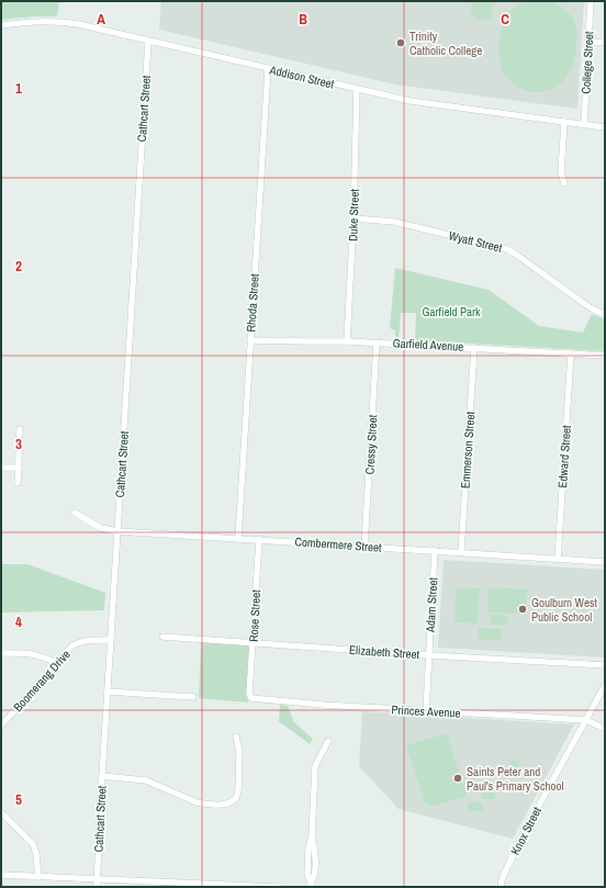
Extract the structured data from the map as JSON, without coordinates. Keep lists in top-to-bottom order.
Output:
{
  "streets": {
    "street": [
      "College Street",
      "Addison Street",
      "Cathcart Street",
      "Duke Street",
      "Wyatt Street",
      "Rhoda Street",
      "Garfield Avenue",
      "Cressy Street",
      "Emmerson Street",
      "Edward Street",
      "Combermere Street",
      "Adam Street",
      "Rose Street",
      "Elizabeth Street",
      "Boomerang Drive",
      "Princes Avenue",
      "Knox Street"
    ]
  },
  "crossings": [
    ["College Street", "Addison Street"],
    ["Addison Street", "Cathcart Street"],
    ["Addison Street", "Duke Street"],
    ["Addison Street", "Rhoda Street"],
    ["Cathcart Street", "Combermere Street"],
    ["Cathcart Street", "Boomerang Drive"],
    ["Duke Street", "Wyatt Street"],
    ["Duke Street", "Garfield Avenue"],
    ["Rhoda Street", "Garfield Avenue"],
    ["Rhoda Street", "Combermere Street"],
    ["Garfield Avenue", "Cressy Street"],
    ["Garfield Avenue", "Emmerson Street"],
    ["Garfield Avenue", "Edward Street"],
    ["Cressy Street", "Combermere Street"],
    ["Emmerson Street", "Combermere Street"],
    ["Edward Street", "Combermere Street"],
    ["Combermere Street", "Adam Street"],
    ["Combermere Street", "Rose Street"],
    ["Adam Street", "Elizabeth Street"],
    ["Adam Street", "Princes Avenue"],
    ["Rose Street", "Elizabeth Street"],
    ["Rose Street", "Princes Avenue"],
    ["Princes Avenue", "Knox Street"]
  ],
  "parks": ["Garfield Park"],
  "places": ["Trinity Catholic College", "Goulburn West Public School", "Saints Peter and Paul's Primary School"],
  "grid": {
    "columns": ["A", "B", "C"],
    "rows": [
      "1",
      "2",
      "3",
      "4",
      "5"
    ]
  }
}
